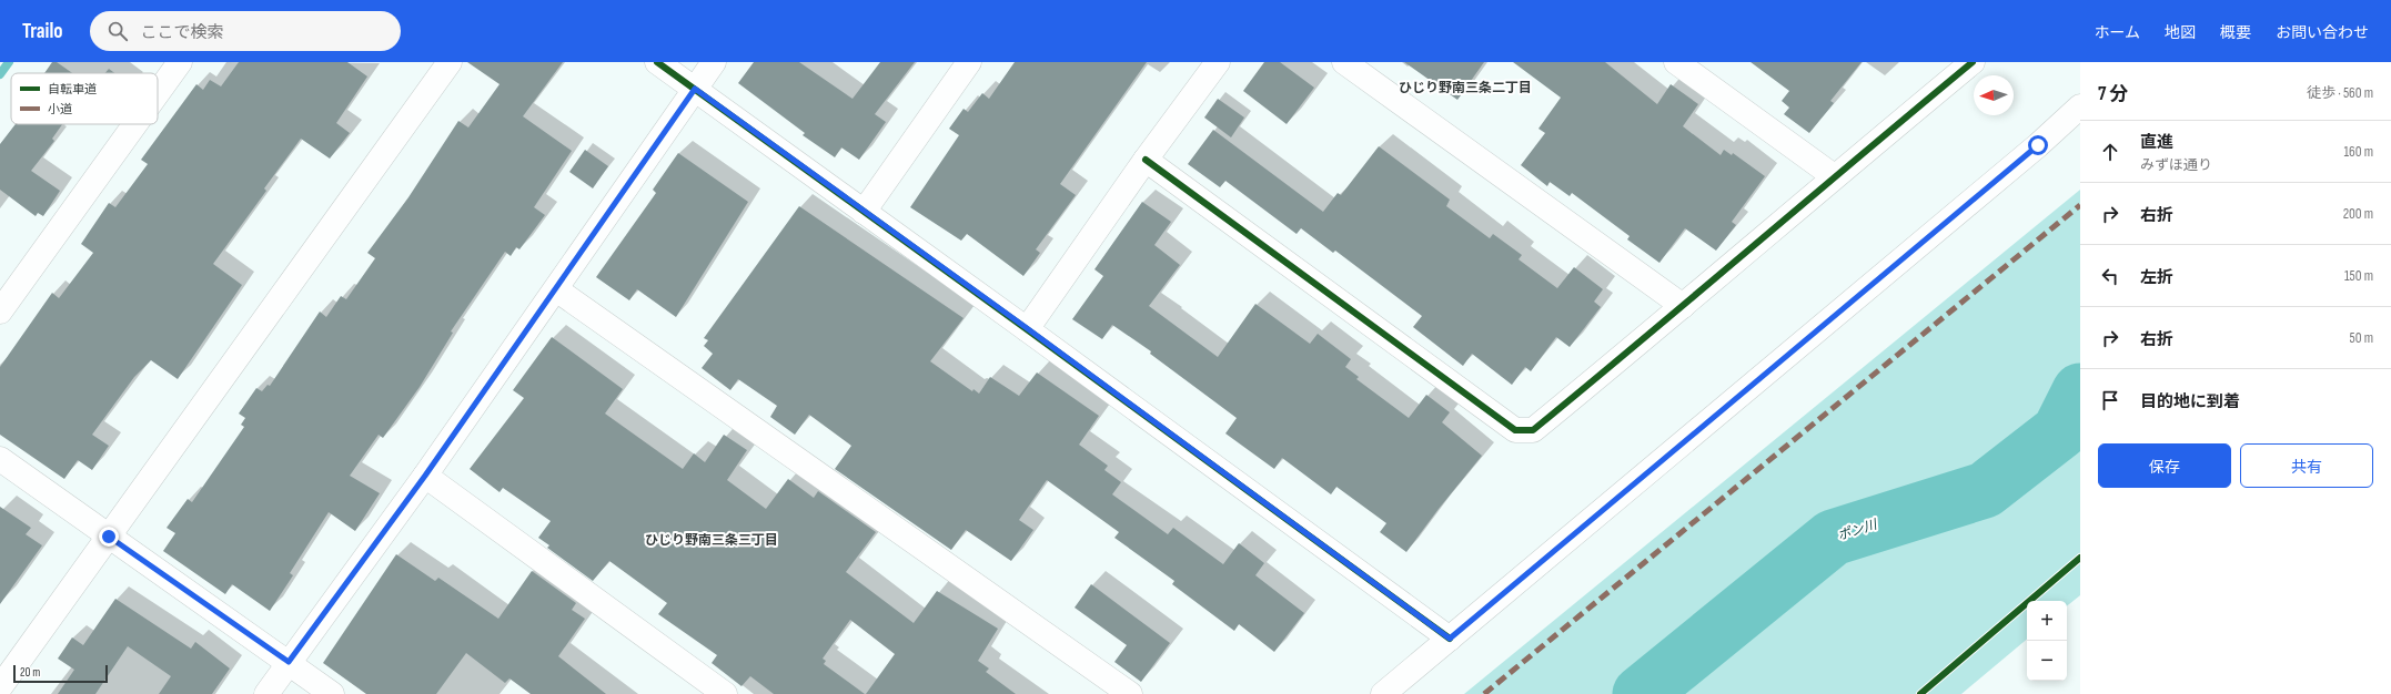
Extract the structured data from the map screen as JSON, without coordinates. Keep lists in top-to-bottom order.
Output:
{
  "districts": ["ひじり野南三条二丁目", "ひじり野南三条三丁目"],
  "water": ["ポン川"],
  "legend": ["自転車道", "小道"],
  "scale_bar": "20 m",
  "north": "left",
  "page": {
    "header": "Trailo",
    "search": "ここで検索",
    "nav": [
      "ホーム",
      "地図",
      "概要",
      "お問い合わせ"
    ],
    "heading": ["7 分", "徒歩 · 560 m"],
    "list": [
      ["直進", "みずほ通り", "160 m"],
      ["右折", "200 m"],
      ["左折", "150 m"],
      ["右折", "50 m"],
      "目的地に到着"
    ],
    "buttons": ["保存", "共有"],
    "map_buttons": ["+", "−"],
    "scale": "20 m"
  }
}
